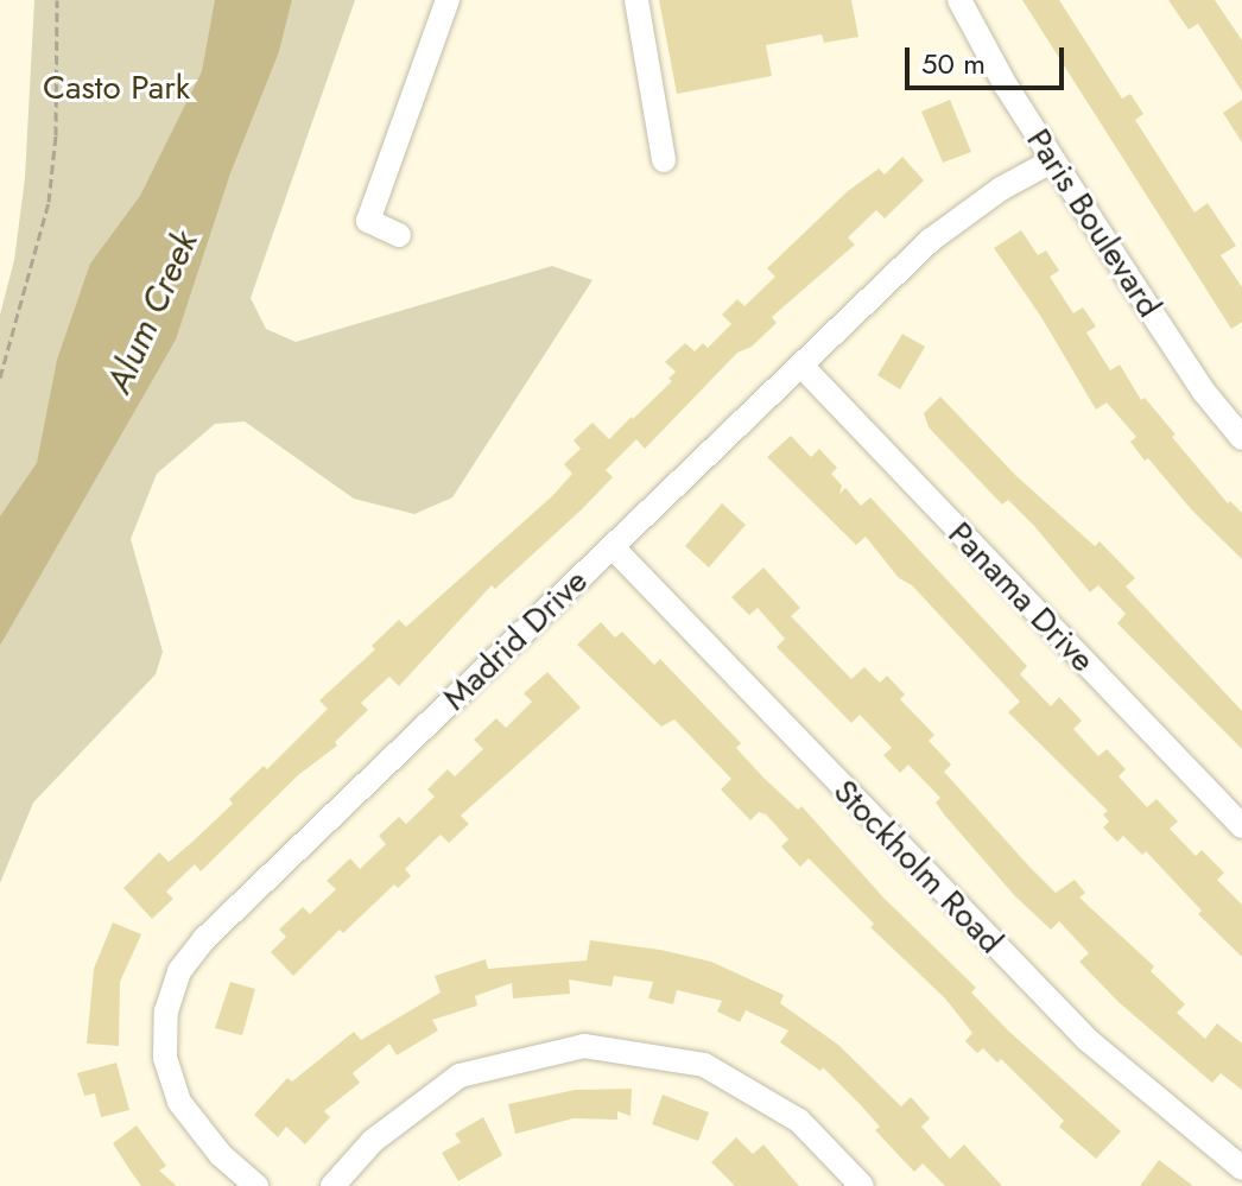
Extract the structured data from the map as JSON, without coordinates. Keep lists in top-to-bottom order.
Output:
{
  "streets": {
    "street": [
      "Paris Boulevard",
      "Panama Drive",
      "Madrid Drive",
      "Stockholm Road"
    ]
  },
  "crossings": [
    ["Paris Boulevard", "Madrid Drive"],
    ["Panama Drive", "Madrid Drive"],
    ["Madrid Drive", "Stockholm Road"]
  ],
  "water": ["Alum Creek"],
  "parks": ["Casto Park"],
  "scale_bar": "50 m"
}
